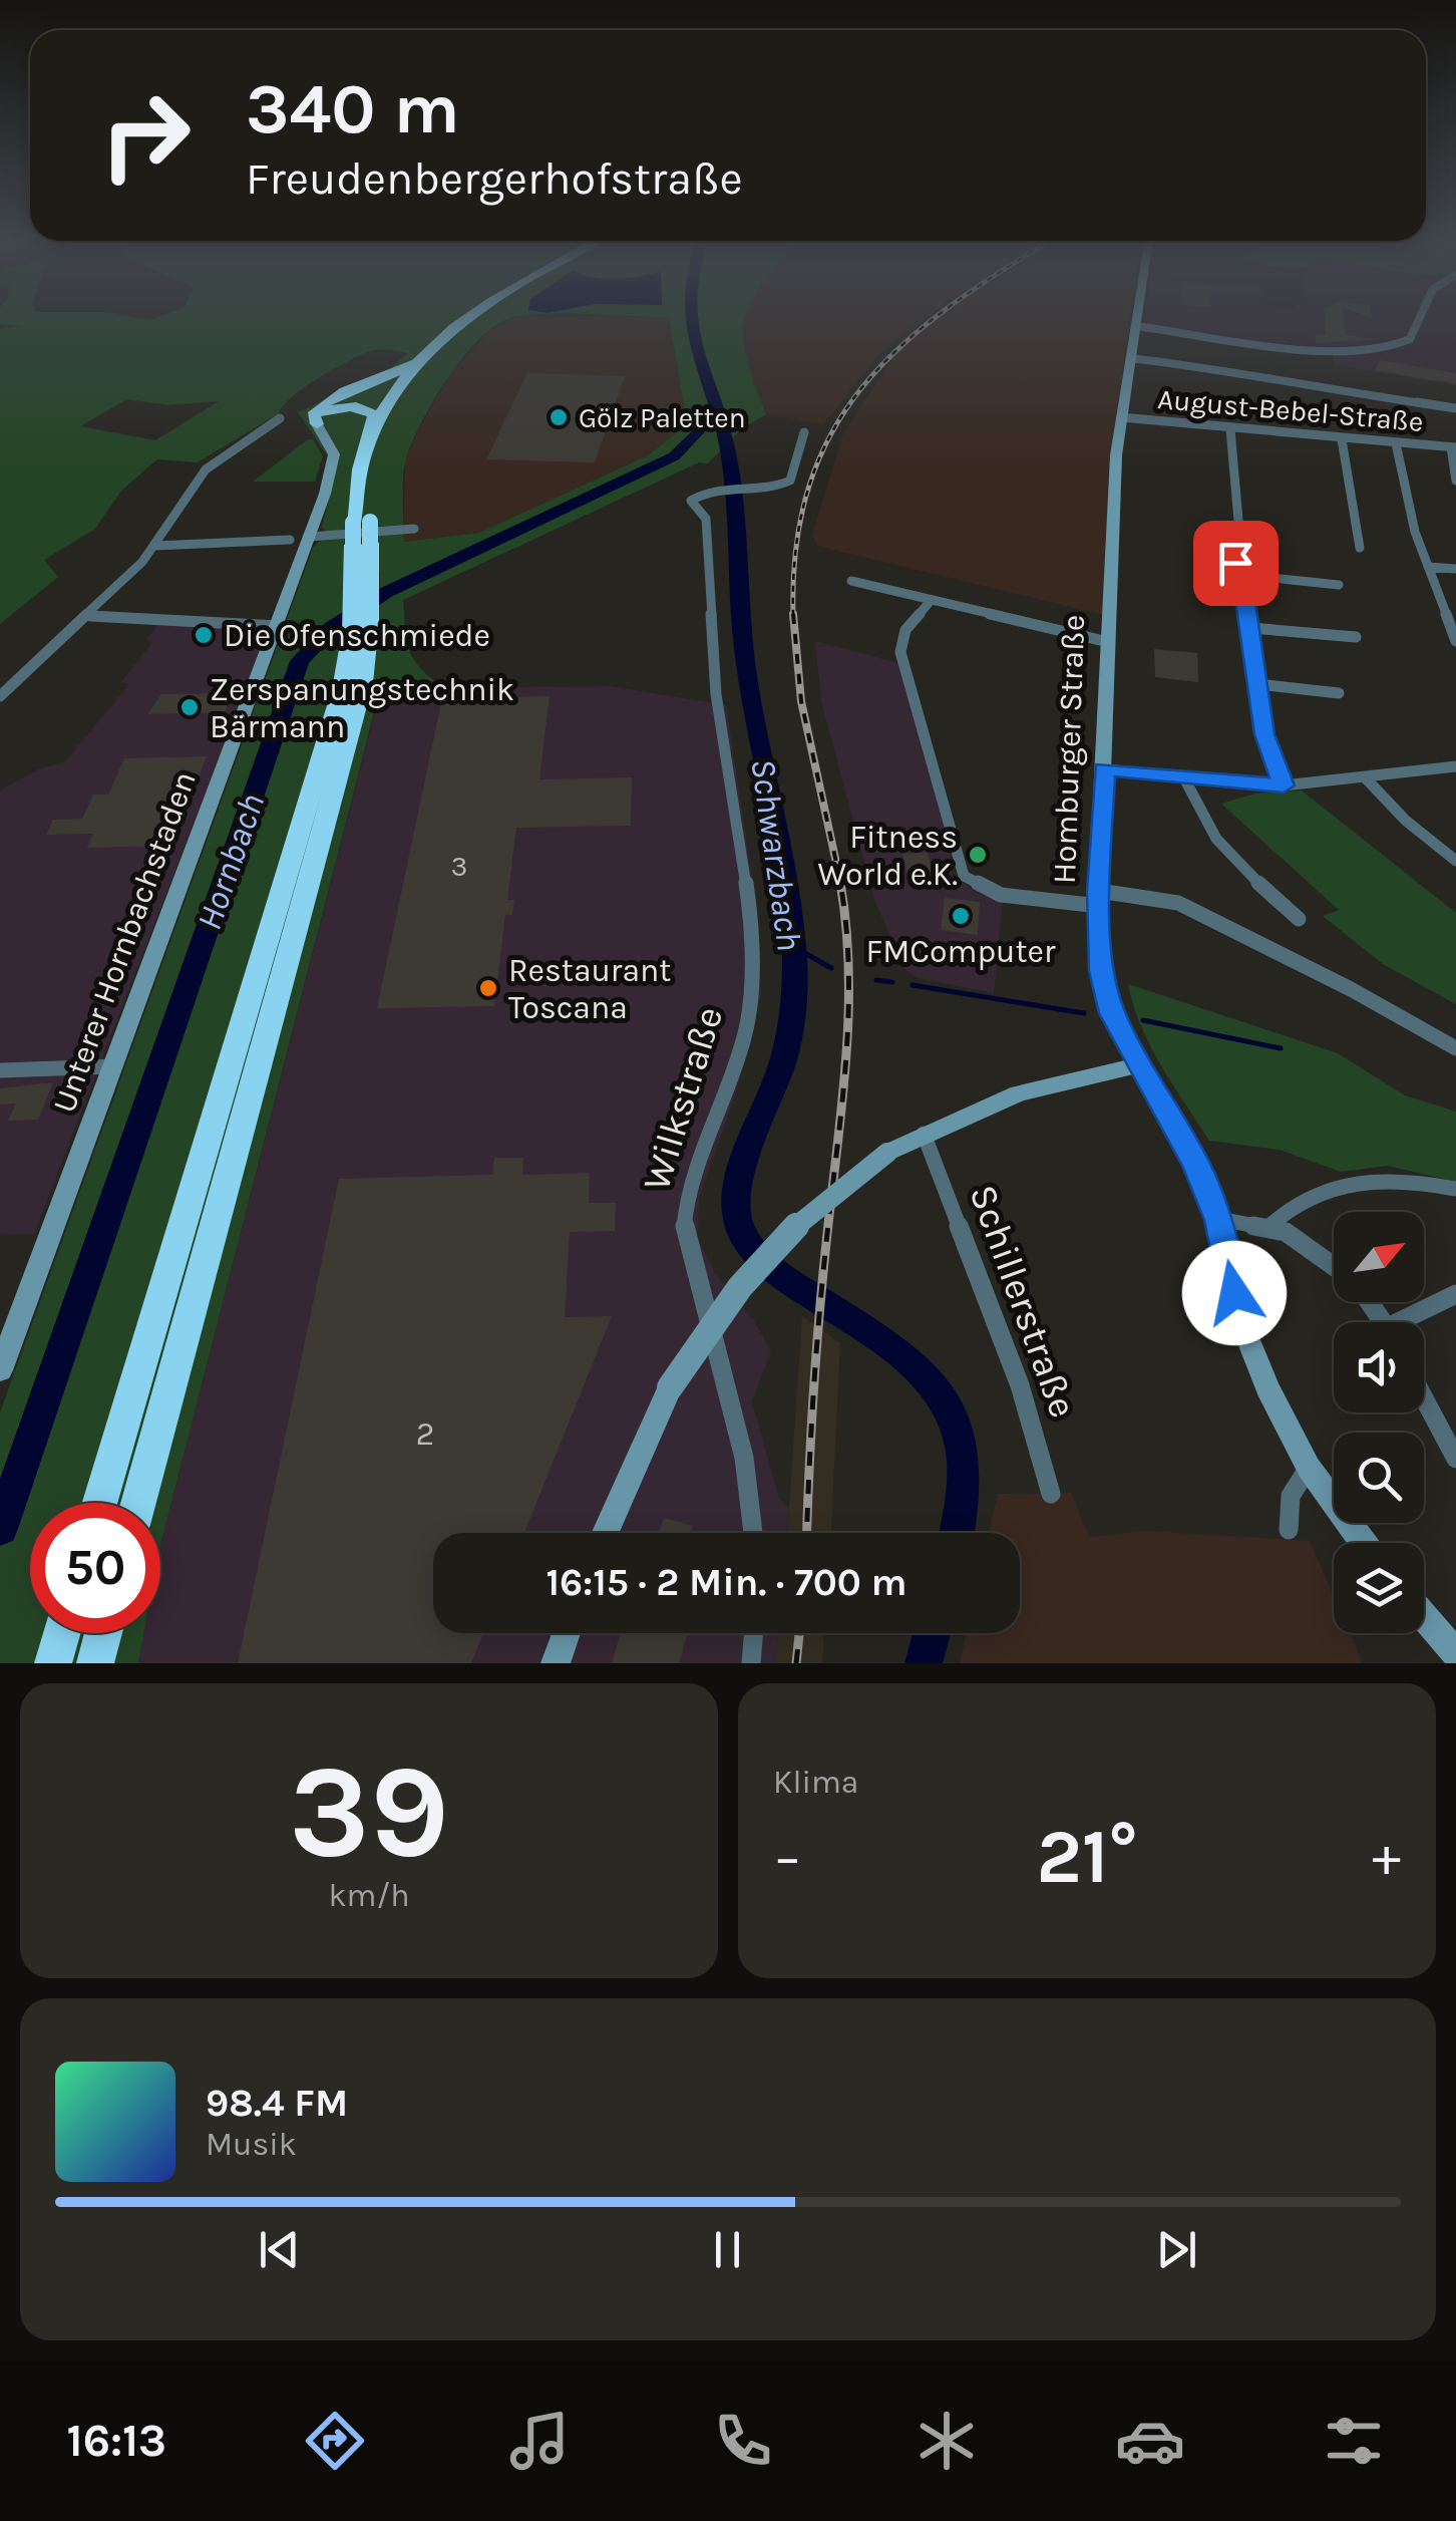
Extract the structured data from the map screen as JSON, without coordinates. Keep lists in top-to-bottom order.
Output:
{
  "streets": {
    "main road": ["Homburger Straße", "Unterer Hornbachstaden"],
    "street": ["August-Bebel-Straße", "Wilkstraße", "Schillerstraße"]
  },
  "crossings": [
    ["August-Bebel-Straße", "Homburger Straße"]
  ],
  "water": ["Schwarzbach", "Hornbach"],
  "places": [
    "Gölz Paletten",
    "Die Ofenschmiede",
    "Zerspanungstechnik Bärmann",
    "Fitness World e.K.",
    "FMComputer",
    "Restaurant Toscana"
  ],
  "house_numbers": ["3", "2"],
  "north": "top right",
  "page": {
    "turn": ["340 m", "Freudenbergerhofstraße"],
    "limit": "50",
    "trip": "16:15 · 2 Min. · 700 m",
    "tile": [
      ["39", "km/h"],
      "Klima"
    ],
    "heat": ["−", "21°", "+"],
    "song": ["98.4 FM", "Musik"],
    "tabs": "16:13"
  }
}
